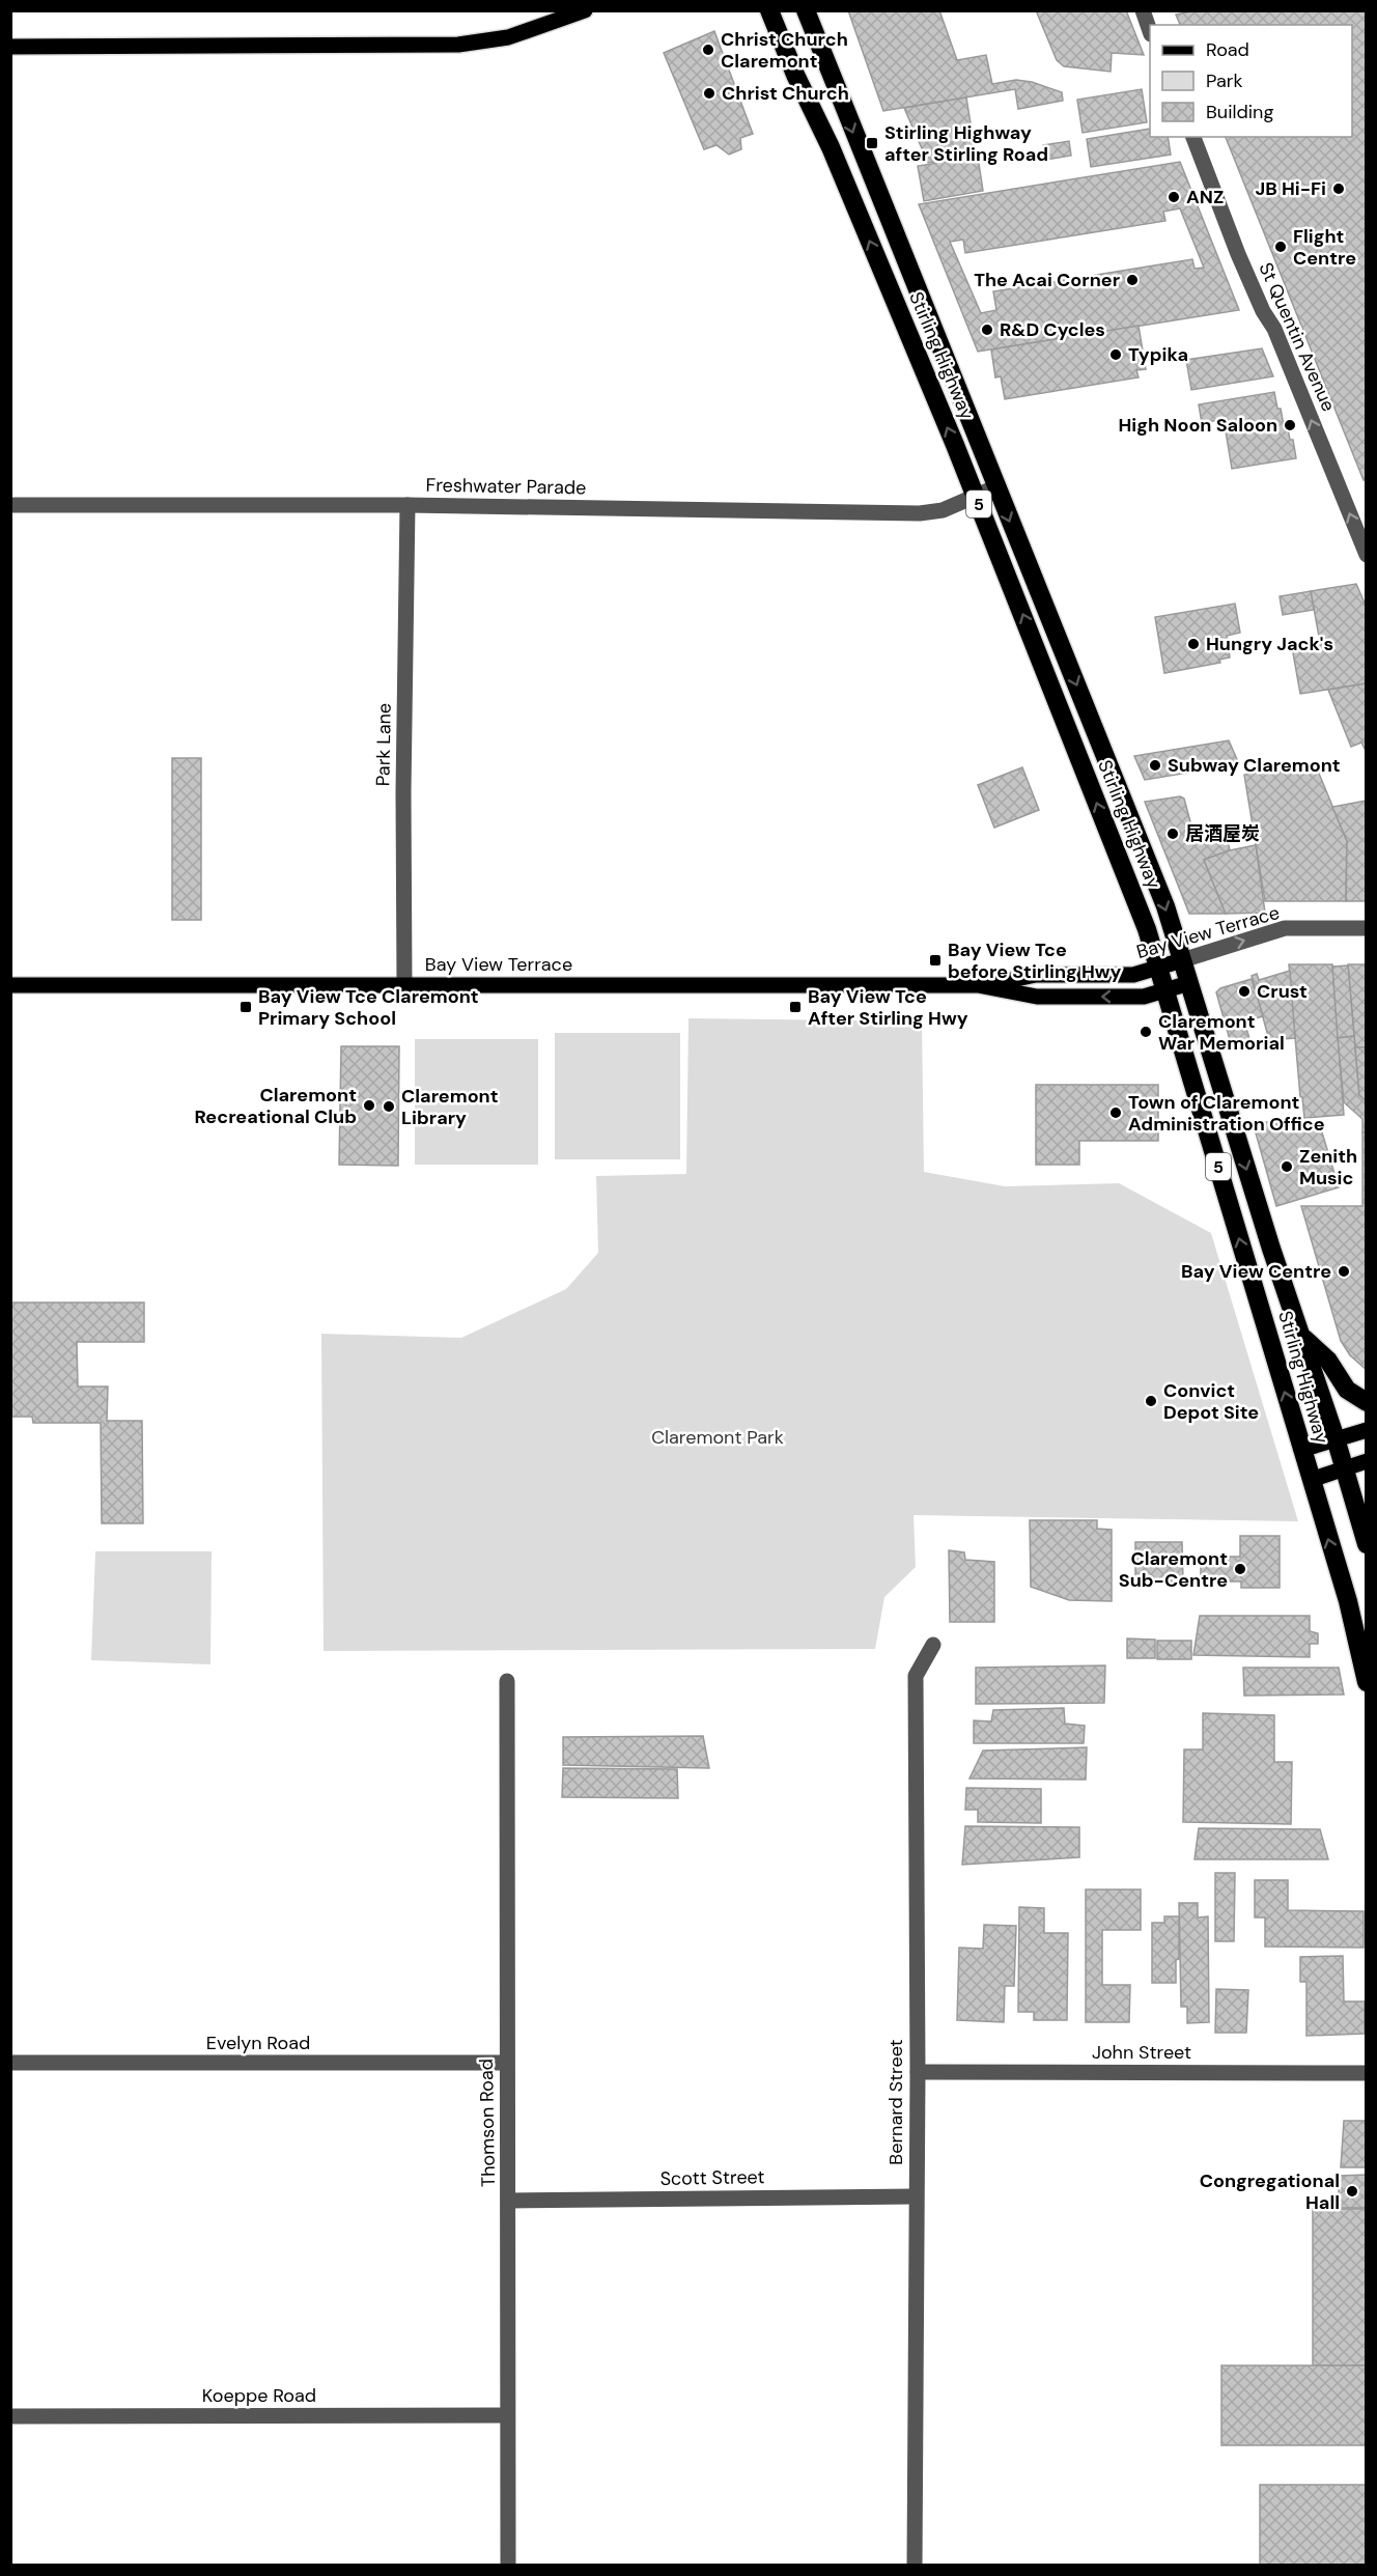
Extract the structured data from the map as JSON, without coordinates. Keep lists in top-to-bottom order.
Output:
{
  "streets": {
    "highway": ["Stirling Highway", "5"],
    "main road": ["Bay View Terrace"],
    "street": [
      "St Quentin Avenue",
      "Freshwater Parade",
      "Park Lane",
      "Evelyn Road",
      "John Street",
      "Bernard Street",
      "Thomson Road",
      "Scott Street",
      "Koeppe Road"
    ]
  },
  "crossings": [
    ["Stirling Highway", "Freshwater Parade"],
    ["Stirling Highway", "Bay View Terrace"],
    ["Freshwater Parade", "Park Lane"],
    ["Park Lane", "Bay View Terrace"],
    ["Evelyn Road", "Thomson Road"],
    ["John Street", "Bernard Street"],
    ["Bernard Street", "Scott Street"],
    ["Thomson Road", "Scott Street"],
    ["Thomson Road", "Koeppe Road"]
  ],
  "one_way": ["St Quentin Avenue"],
  "parks": ["Claremont Park"],
  "places": {
    "other": [
      "Christ Church Claremont",
      "Christ Church",
      "JB Hi-Fi",
      "ANZ",
      "Flight Centre",
      "The Acai Corner",
      "R&D Cycles",
      "Typika",
      "High Noon Saloon",
      "Hungry Jack's",
      "Subway Claremont",
      "居酒屋炭",
      "Crust",
      "Claremont War Memorial",
      "Claremont Recreational Club",
      "Claremont Library",
      "Town of Claremont Administration Office",
      "Zenith Music",
      "Bay View Centre",
      "Convict Depot Site",
      "Claremont Sub-Centre",
      "Congregational Hall"
    ],
    "transit": [
      "Stirling Highway after Stirling Road",
      "Bay View Tce before Stirling Hwy",
      "Bay View Tce Claremont Primary School",
      "Bay View Tce After Stirling Hwy"
    ]
  },
  "legend": ["Road", "Park", "Building"]
}
